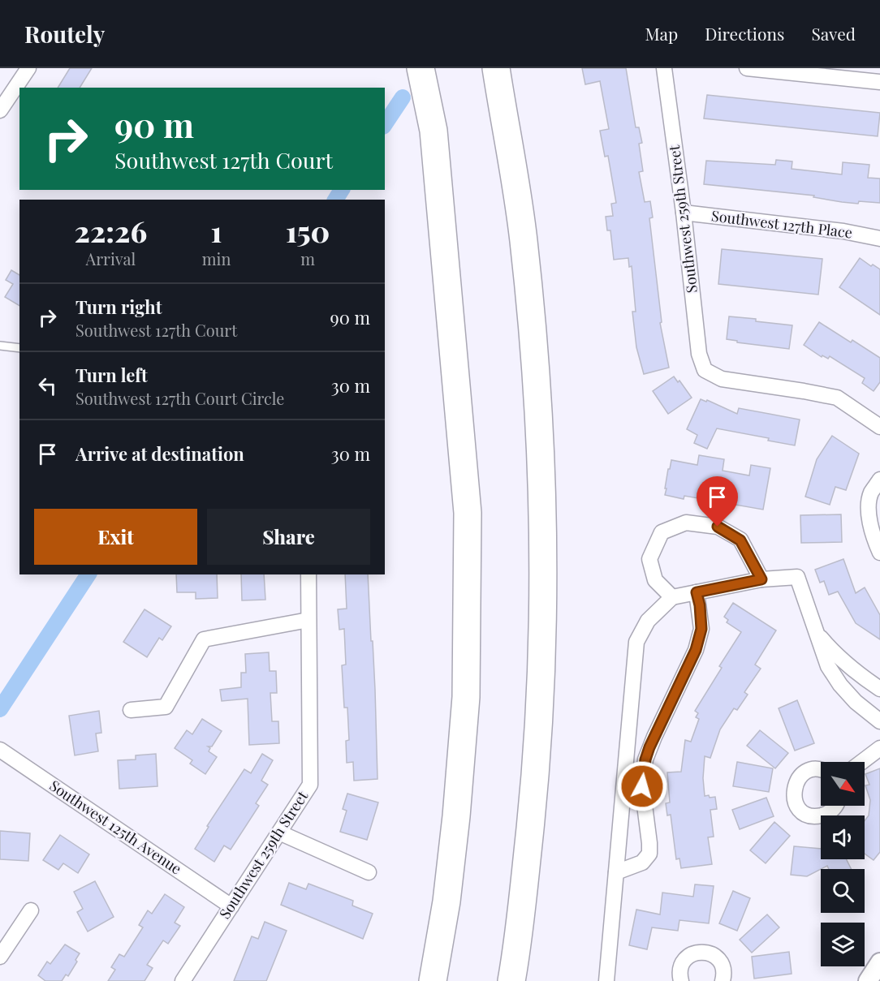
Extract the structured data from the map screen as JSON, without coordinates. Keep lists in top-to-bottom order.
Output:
{
  "streets": {
    "street": ["Southwest 259th Street", "Southwest 127th Place", "Southwest 125th Avenue"]
  },
  "crossings": [
    ["Southwest 259th Street", "Southwest 127th Place"],
    ["Southwest 259th Street", "Southwest 125th Avenue"]
  ],
  "north": "bottom right",
  "page": {
    "header": "Routely",
    "nav": ["Map", "Directions", "Saved"],
    "turn": ["90 m", "Southwest 127th Court"],
    "eta": [
      "22:26",
      "Arrival",
      "1",
      "min",
      "150",
      "m"
    ],
    "list": [
      {
        "name": "Turn right",
        "note": "Southwest 127th Court",
        "value": "90 m"
      },
      {
        "name": "Turn left",
        "note": "Southwest 127th Court Circle",
        "value": "30 m"
      },
      {
        "name": "Arrive at destination",
        "value": "30 m"
      }
    ],
    "buttons": ["Exit", "Share"]
  }
}
